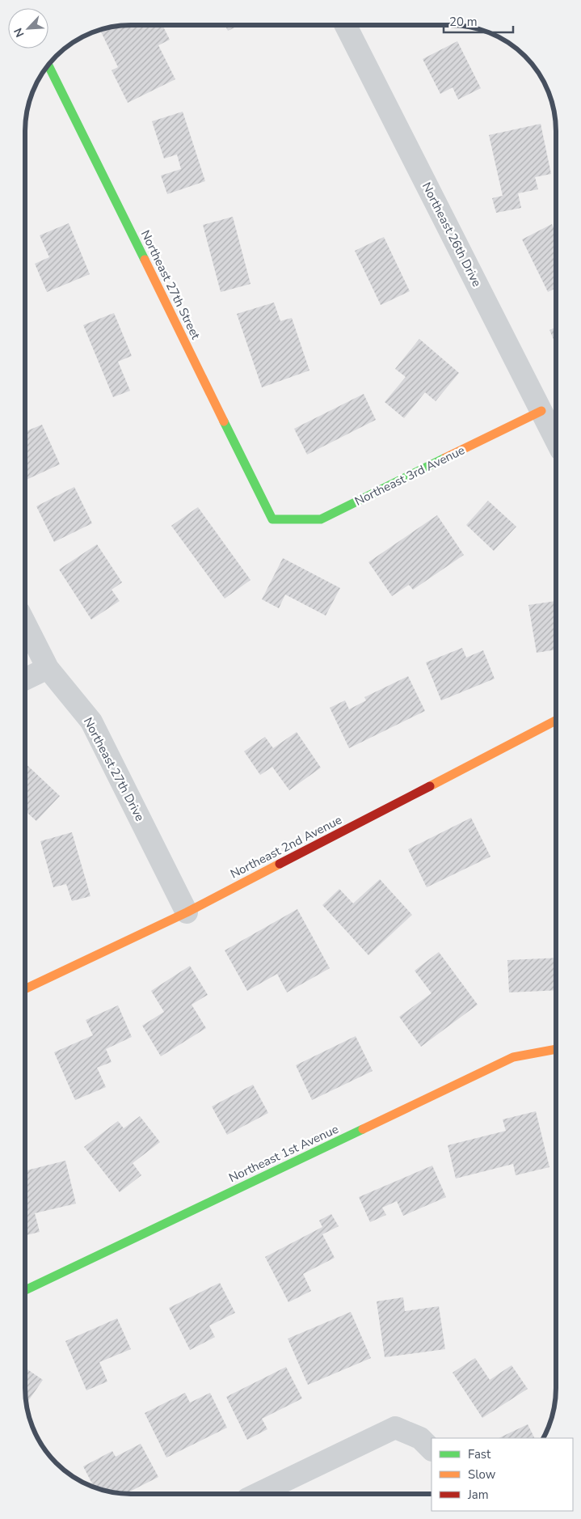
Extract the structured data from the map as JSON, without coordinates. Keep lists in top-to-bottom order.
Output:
{
  "streets": {
    "street": [
      "Northeast 26th Drive",
      "Northeast 27th Street",
      "Northeast 3rd Avenue",
      "Northeast 27th Drive",
      "Northeast 2nd Avenue",
      "Northeast 1st Avenue"
    ]
  },
  "crossings": [
    ["Northeast 26th Drive", "Northeast 3rd Avenue"],
    ["Northeast 27th Street", "Northeast 3rd Avenue"],
    ["Northeast 27th Drive", "Northeast 2nd Avenue"]
  ],
  "legend": ["Fast", "Slow", "Jam"],
  "scale_bar": "20 m",
  "north": "bottom left"
}
